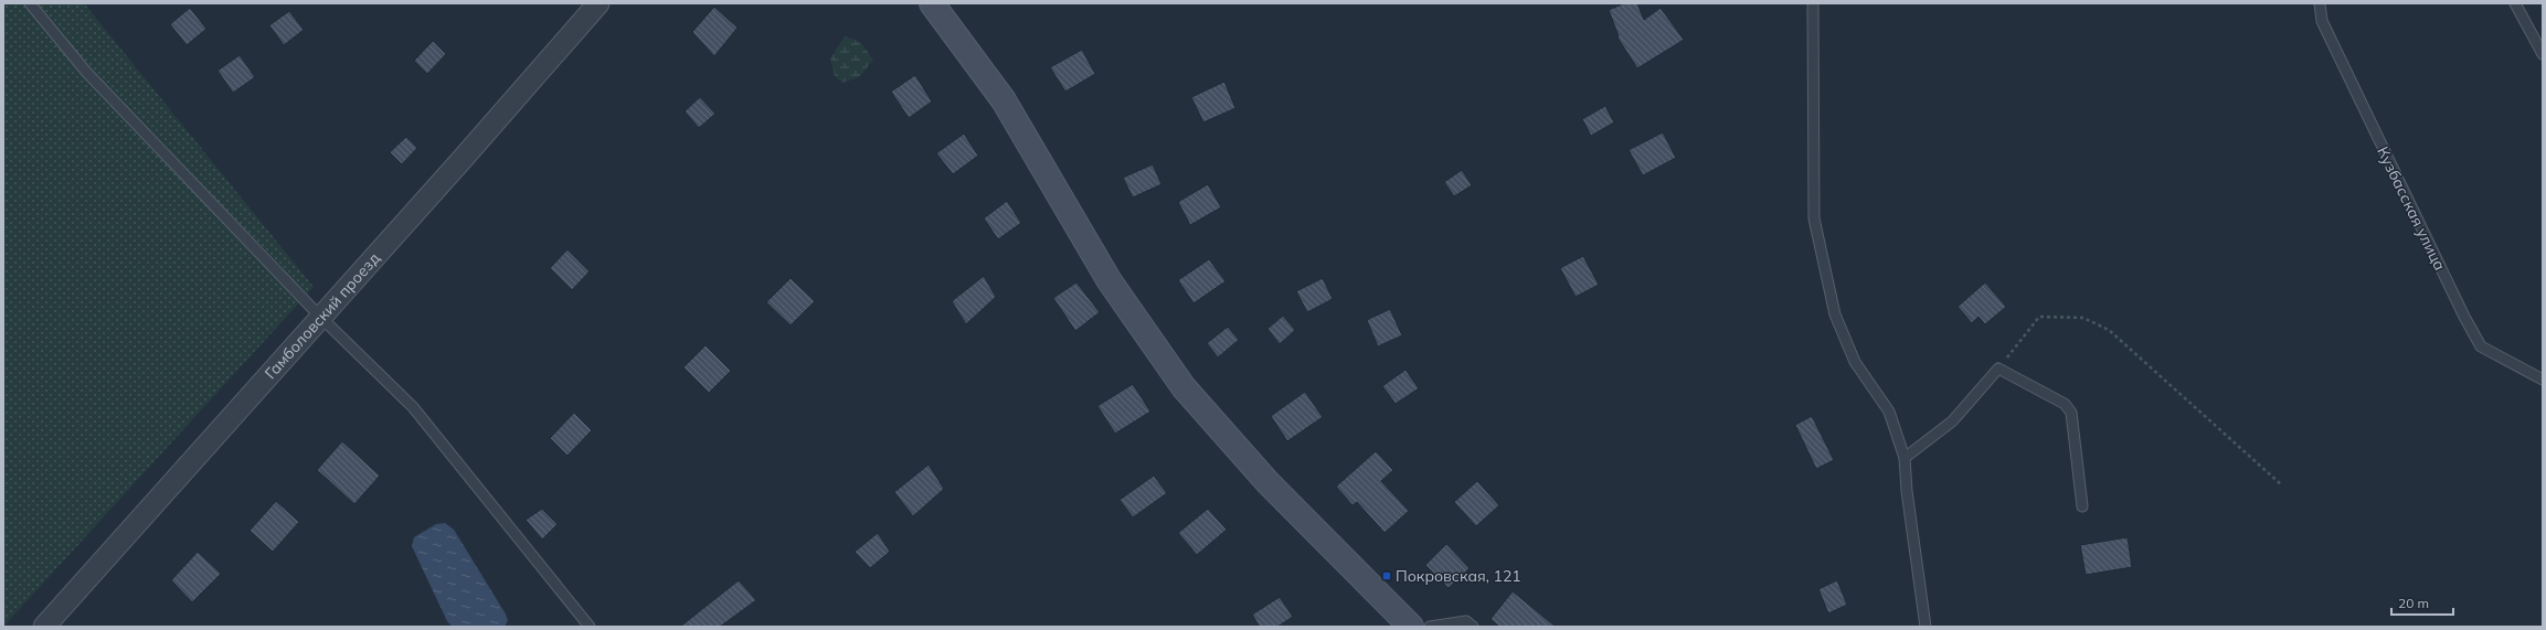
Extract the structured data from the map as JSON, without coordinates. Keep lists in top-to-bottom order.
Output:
{
  "streets": {
    "street": ["Гамболовский проезд"],
    "lane": ["Кузбасская улица"]
  },
  "places": {
    "transit": ["Покровская, 121"]
  },
  "scale_bar": "20 m"
}
